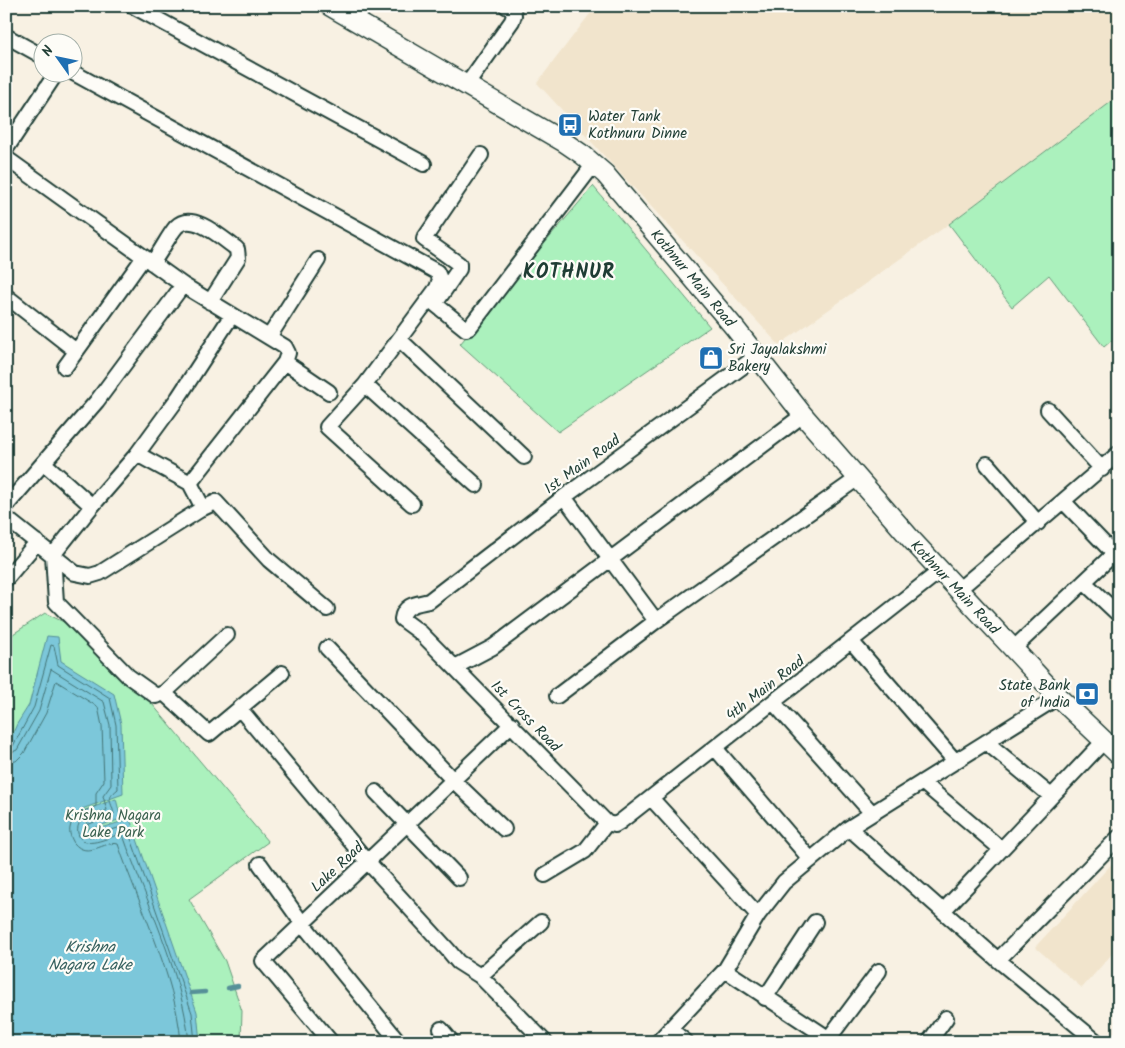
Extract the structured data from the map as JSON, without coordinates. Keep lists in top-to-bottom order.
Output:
{
  "streets": {
    "main road": ["Kothnur Main Road"],
    "street": [
      "1st Main Road",
      "4th Main Road",
      "1st Cross Road",
      "Lake Road"
    ]
  },
  "crossings": [
    ["Kothnur Main Road", "1st Main Road"],
    ["Kothnur Main Road", "4th Main Road"],
    ["1st Main Road", "1st Cross Road"],
    ["4th Main Road", "1st Cross Road"],
    ["1st Cross Road", "Lake Road"]
  ],
  "districts": ["KOTHNUR"],
  "water": ["Krishna Nagara Lake"],
  "parks": ["Krishna Nagara Lake Park"],
  "places": {
    "bus stop": ["Water Tank Kothnuru Dinne"],
    "shop": ["Sri Jayalakshmi Bakery"],
    "bank": ["State Bank of India"]
  },
  "north": "top left"
}
